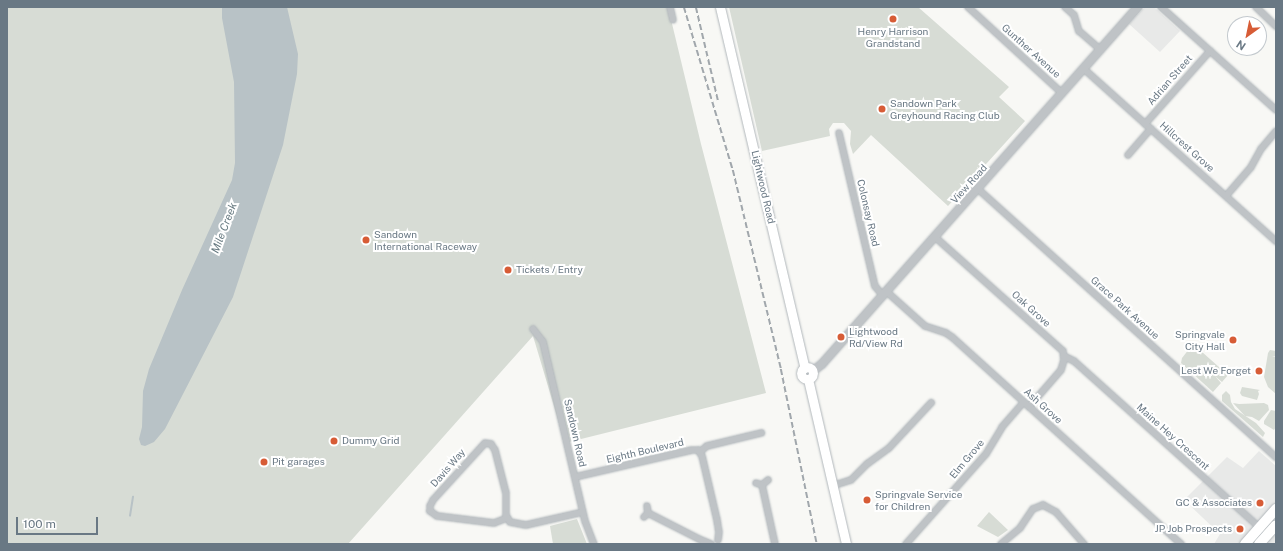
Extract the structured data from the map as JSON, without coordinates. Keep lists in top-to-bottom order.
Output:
{
  "streets": {
    "main road": ["Lightwood Road"],
    "street": [
      "Gunther Avenue",
      "Adrian Street",
      "Hillcrest Grove",
      "View Road",
      "Colonsay Road",
      "Grace Park Avenue",
      "Oak Grove",
      "Ash Grove",
      "Sandown Road",
      "Maine Hey Crescent",
      "Eighth Boulevard",
      "Elm Grove",
      "Davis Way"
    ]
  },
  "crossings": [
    ["Gunther Avenue", "View Road"],
    ["Adrian Street", "Hillcrest Grove"],
    ["Hillcrest Grove", "View Road"],
    ["View Road", "Lightwood Road"],
    ["View Road", "Colonsay Road"],
    ["View Road", "Grace Park Avenue"],
    ["View Road", "Oak Grove"],
    ["View Road", "Ash Grove"],
    ["Colonsay Road", "Ash Grove"],
    ["Oak Grove", "Maine Hey Crescent"],
    ["Ash Grove", "Elm Grove"],
    ["Sandown Road", "Eighth Boulevard"]
  ],
  "water": ["Mile Creek"],
  "places": [
    "Henry Harrison Grandstand",
    "Sandown Park Greyhound Racing Club",
    "Sandown International Raceway",
    "Tickets / Entry",
    "Lightwood Rd/View Rd",
    "Springvale City Hall",
    "Lest We Forget",
    "Dummy Grid",
    "Pit garages",
    "Springvale Service for Children",
    "GC & Associates",
    "JP Job Prospects"
  ],
  "scale_bar": "100 m",
  "north": "bottom left"
}
